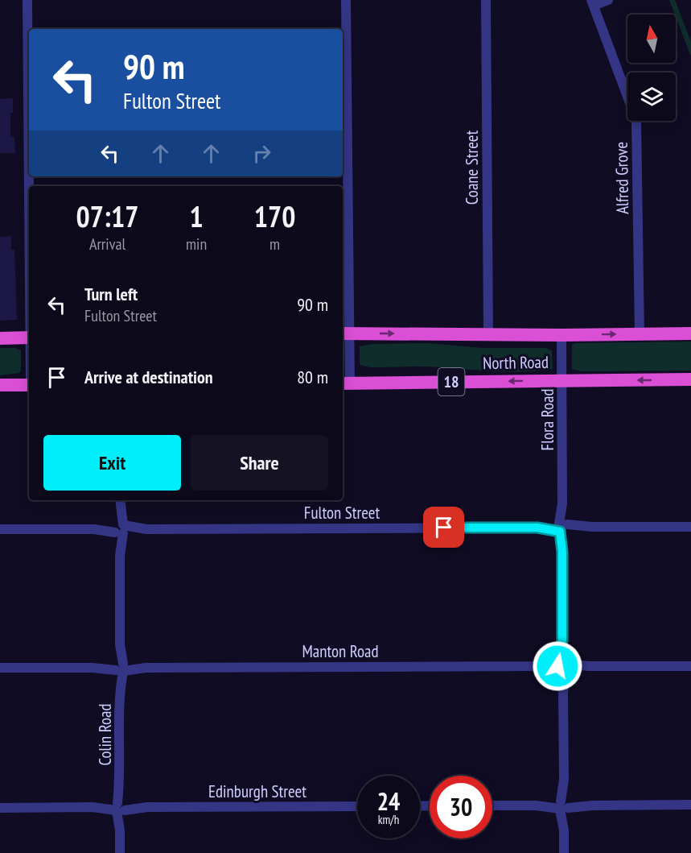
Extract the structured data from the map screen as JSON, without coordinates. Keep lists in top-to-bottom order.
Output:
{
  "streets": {
    "highway": ["North Road", "18"],
    "street": [
      "Coane Street",
      "Alfred Grove",
      "Flora Road",
      "Fulton Street",
      "Manton Road",
      "Colin Road",
      "Edinburgh Street"
    ]
  },
  "crossings": [
    ["Coane Street", "North Road"],
    ["Alfred Grove", "North Road"],
    ["North Road", "Flora Road"],
    ["Flora Road", "Fulton Street"],
    ["Flora Road", "Manton Road"],
    ["Fulton Street", "Colin Road"],
    ["Manton Road", "Colin Road"],
    ["Colin Road", "Edinburgh Street"]
  ],
  "north": "top",
  "page": {
    "turn": ["90 m", "Fulton Street"],
    "eta": [
      "07:17",
      "Arrival",
      "1",
      "min",
      "170",
      "m"
    ],
    "list": [
      {
        "name": "Turn left",
        "note": "Fulton Street",
        "value": "90 m"
      },
      {
        "name": "Arrive at destination",
        "value": "80 m"
      }
    ],
    "buttons": ["Exit", "Share"],
    "speed": "24 km/h",
    "limit": "30"
  }
}
